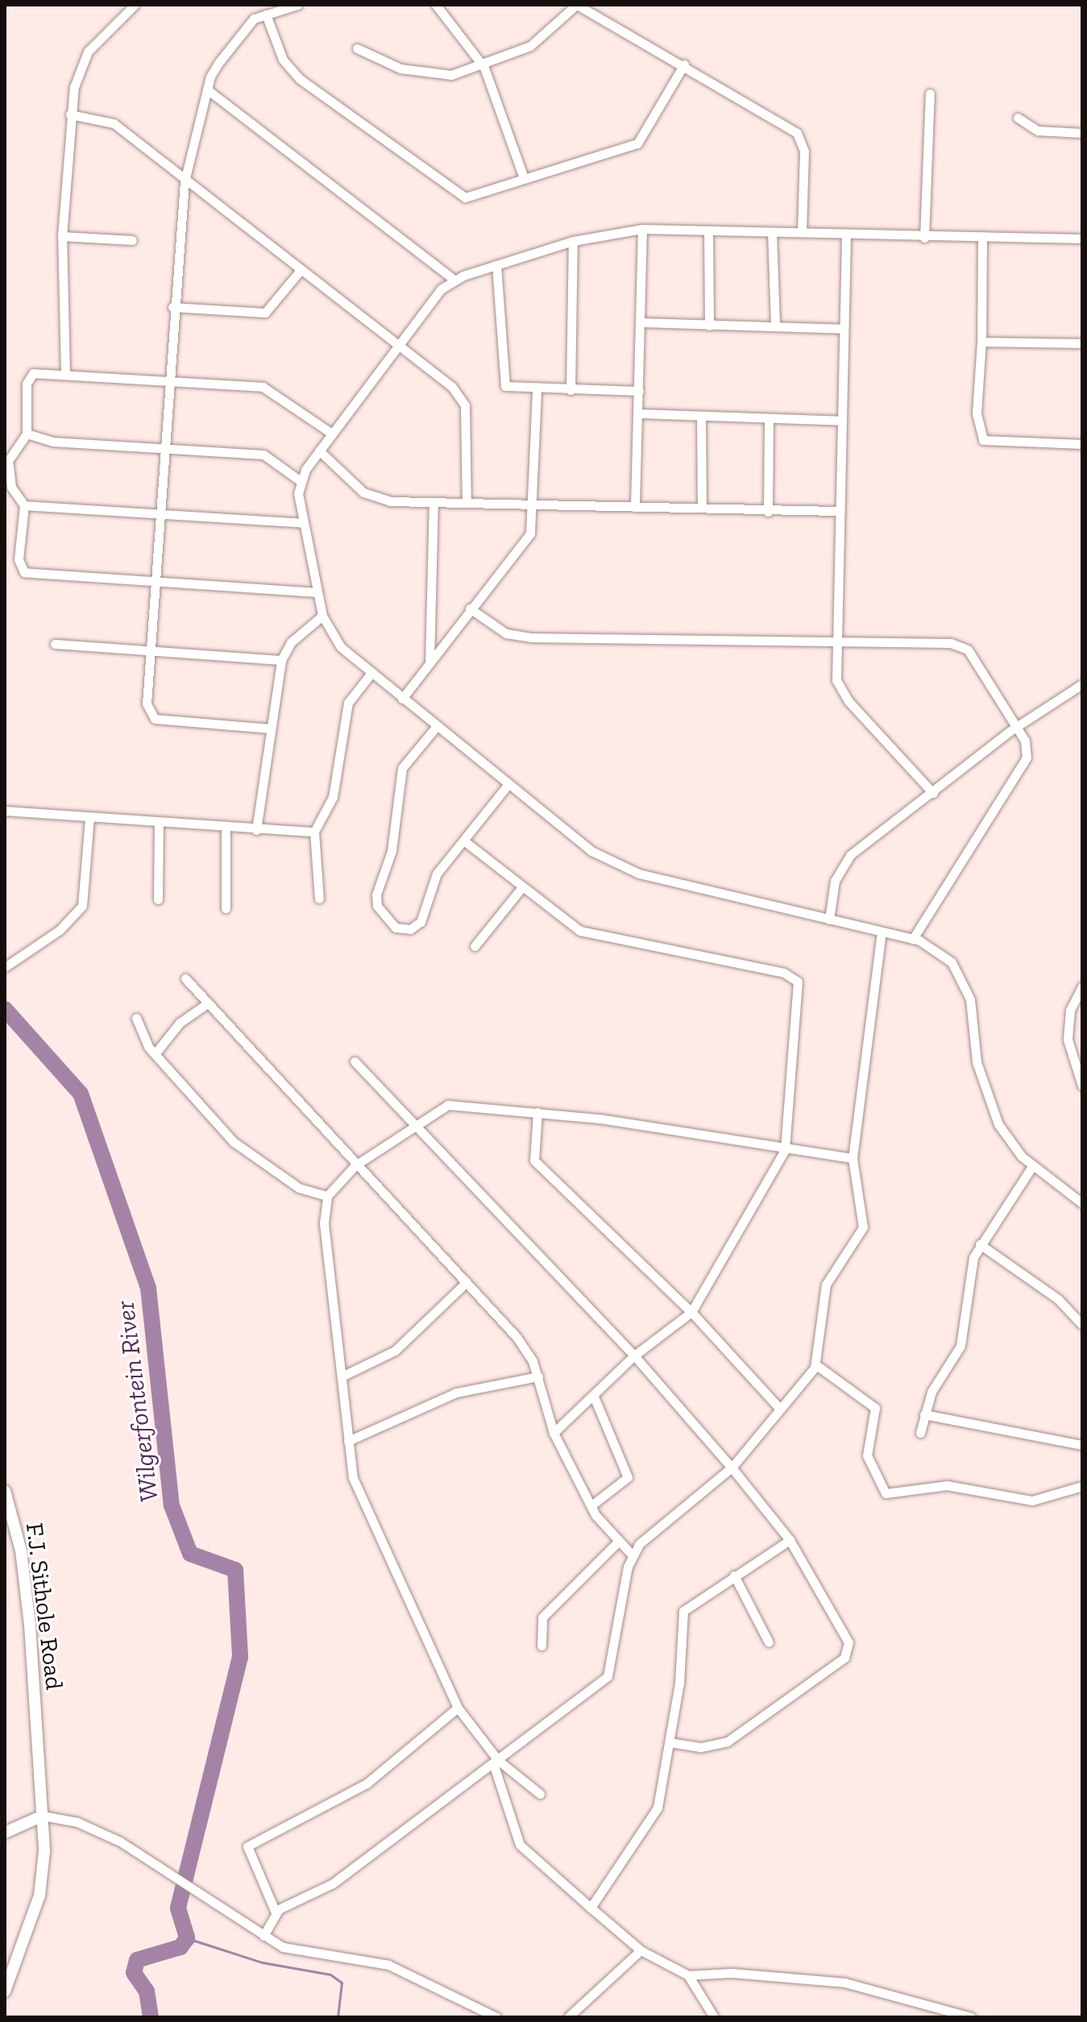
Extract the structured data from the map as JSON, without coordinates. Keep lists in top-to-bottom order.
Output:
{
  "streets": {
    "street": ["F.J. Sithole Road"]
  },
  "water": ["Wilgerfontein River"]
}
